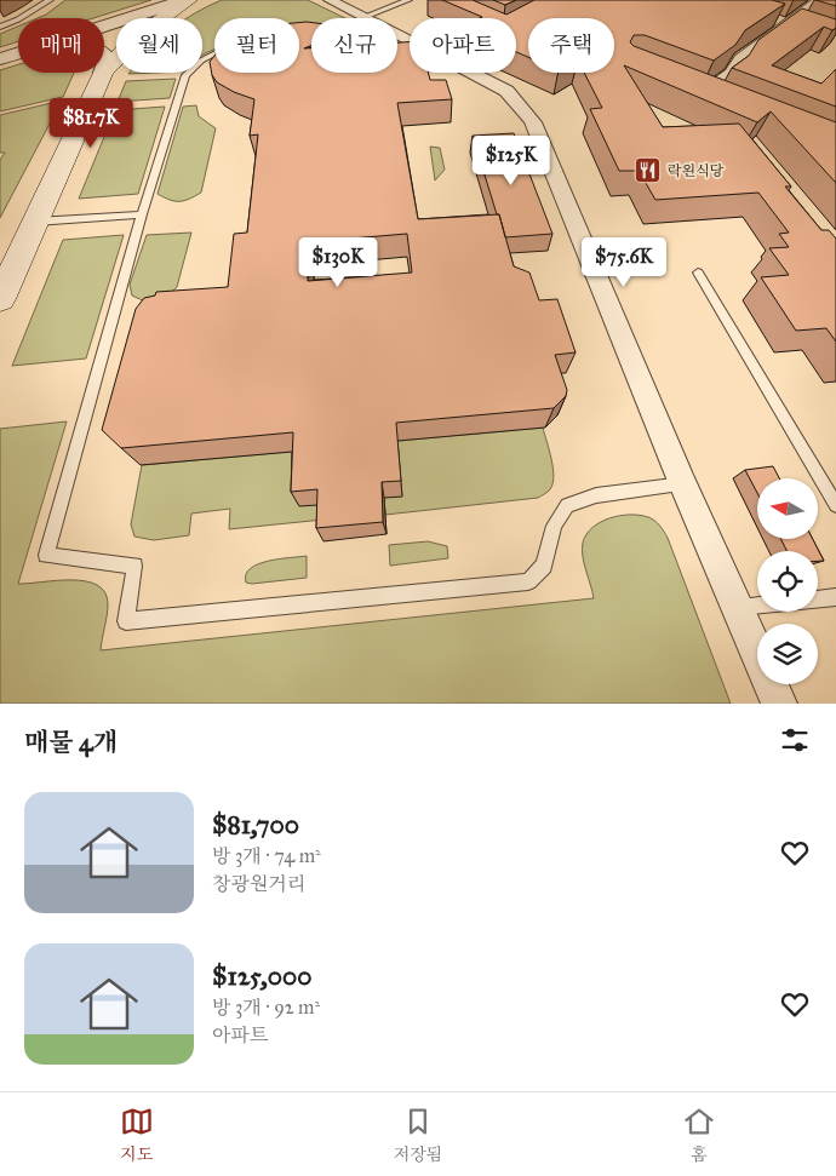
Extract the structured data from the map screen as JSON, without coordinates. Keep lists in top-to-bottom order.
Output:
{
  "places": {
    "restaurant": ["락왼식당"]
  },
  "north": "left",
  "page": {
    "chip": [
      "매매",
      "월세",
      "필터",
      "신규",
      "아파트",
      "주택"
    ],
    "price": [
      "$81.7K",
      "$125K",
      "$130K",
      "$75.6K"
    ],
    "heading": "매물 4개",
    "list": [
      {
        "name": "$81,700",
        "note": "방 3개 · 74 m² · 창광원거리"
      },
      {
        "name": "$125,000",
        "note": "방 3개 · 92 m² · 아파트"
      }
    ],
    "tabs": ["지도", "저장됨", "홈"]
  }
}
